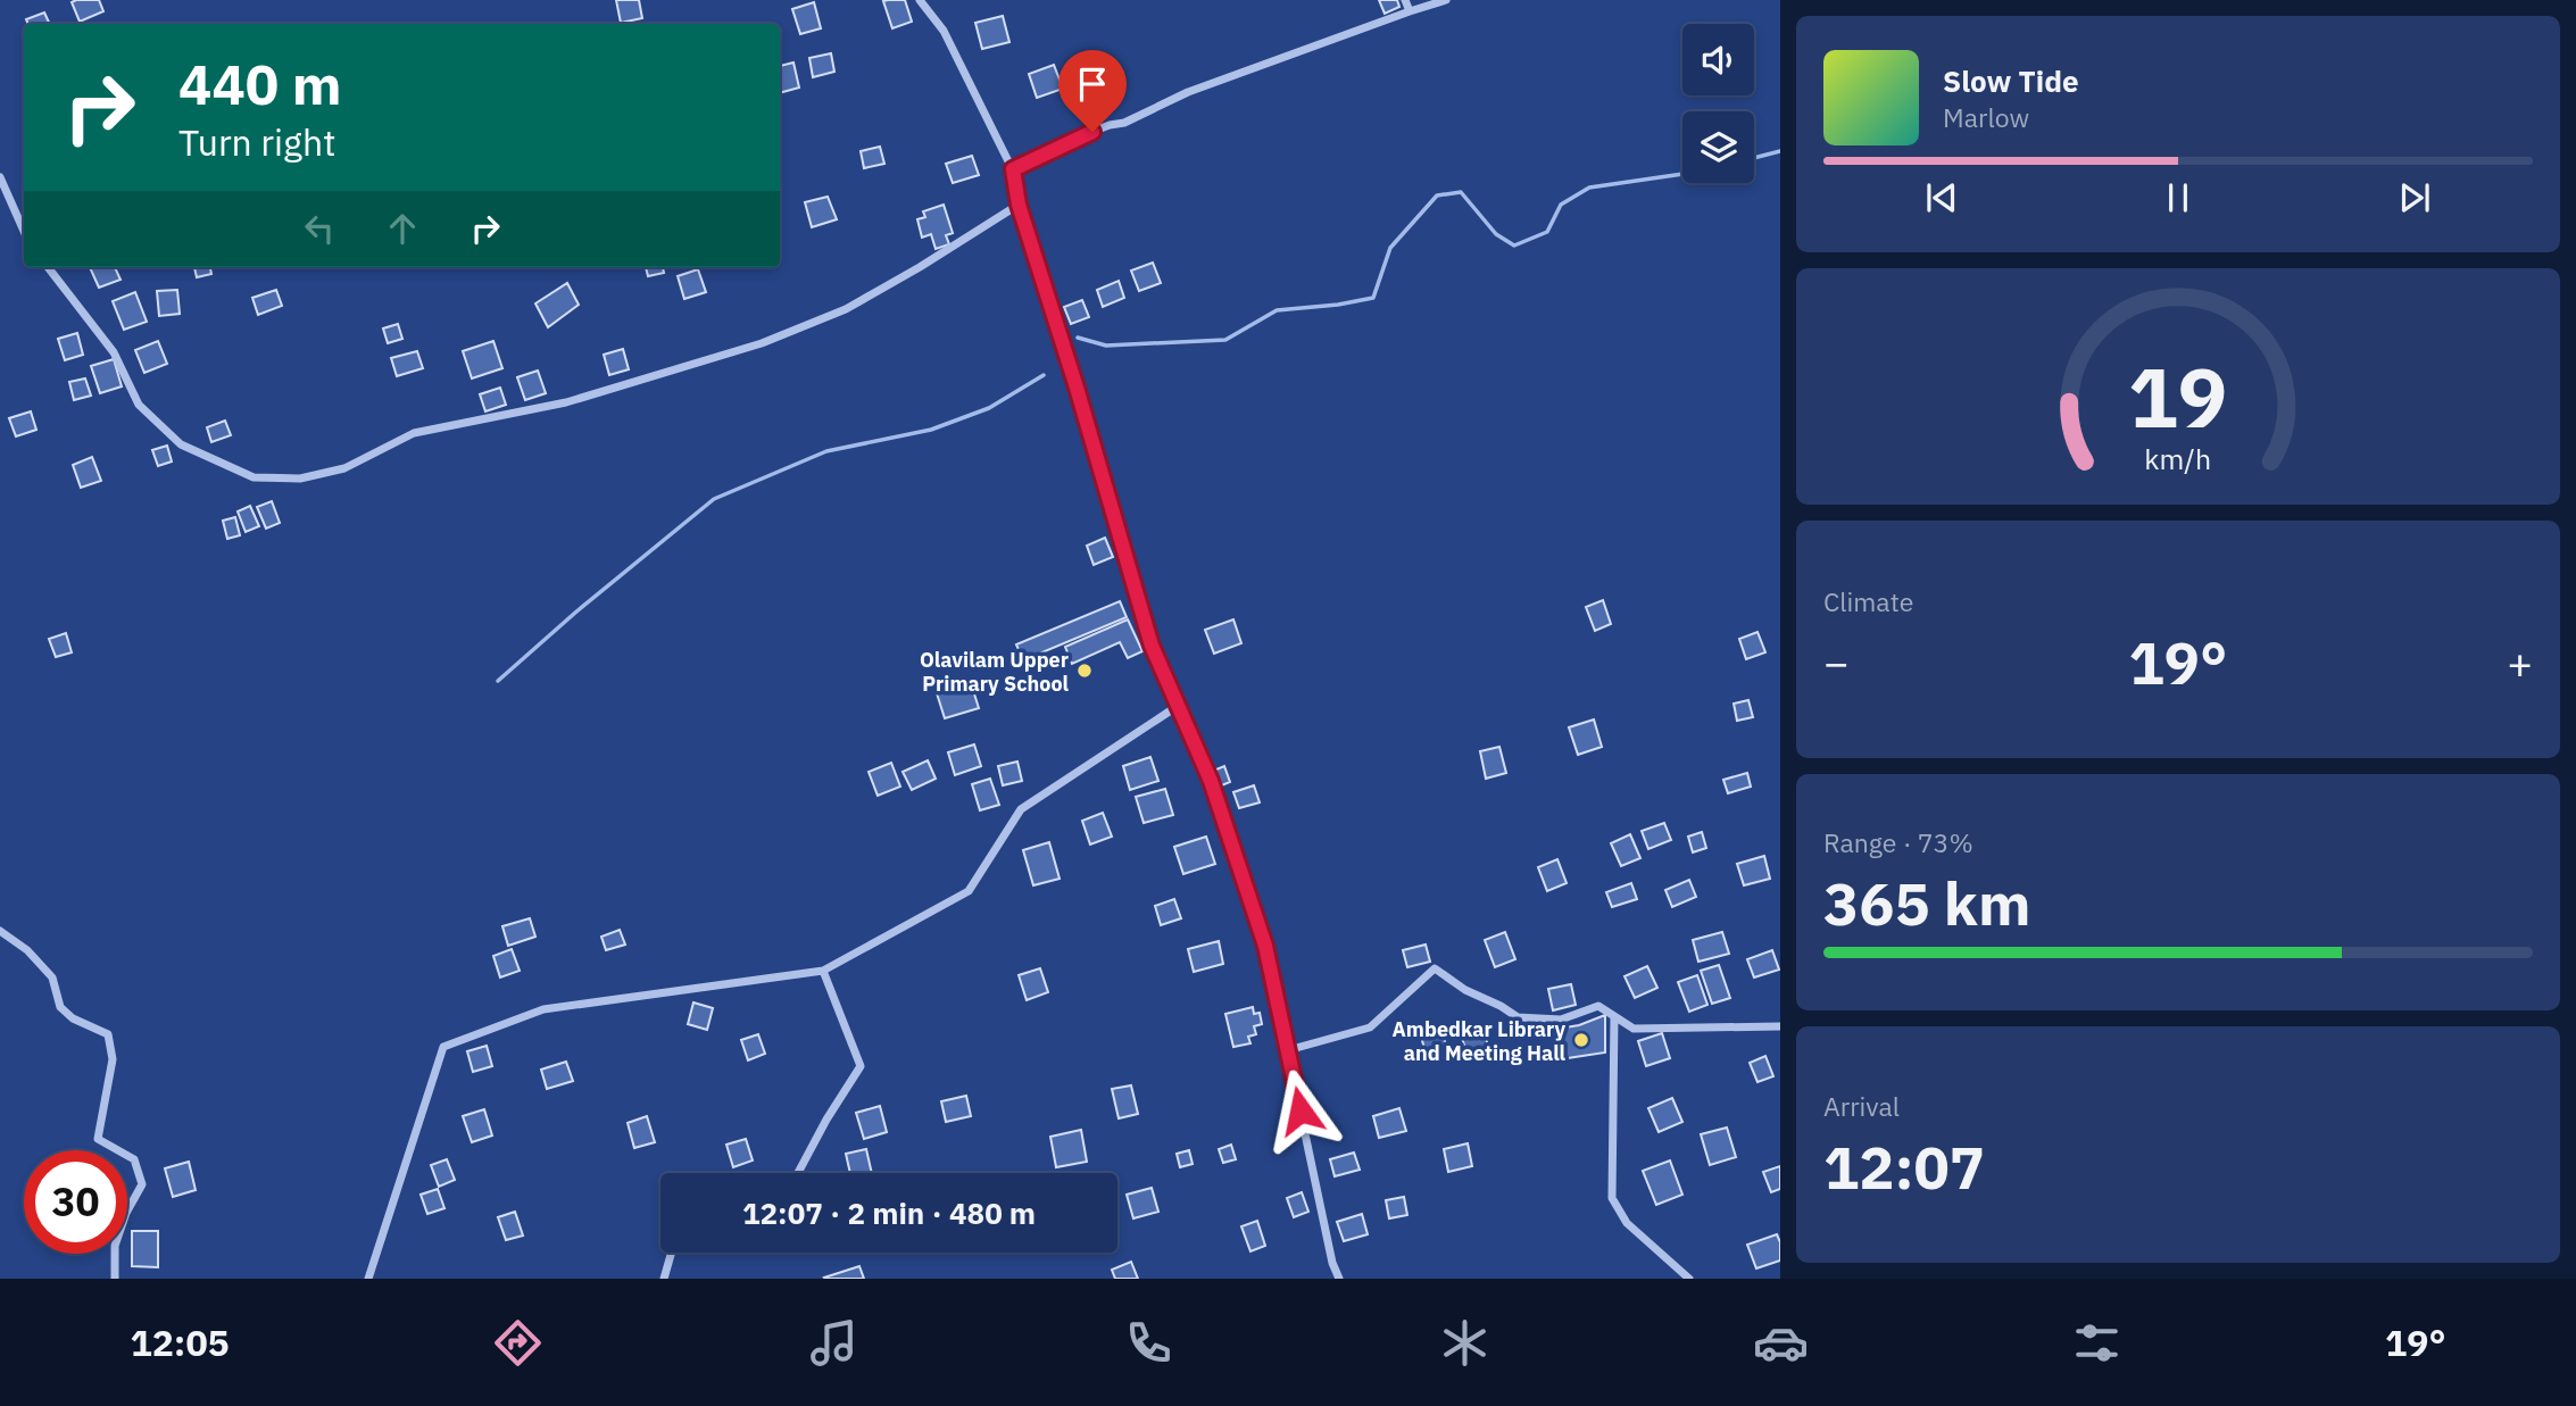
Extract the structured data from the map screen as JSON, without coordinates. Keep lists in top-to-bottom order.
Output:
{
  "places": ["Olavilam Upper Primary School", "Ambedkar Library and Meeting Hall"],
  "page": {
    "turn": ["440 m", "Turn right"],
    "song": ["Slow Tide", "Marlow"],
    "tile": [
      "Climate",
      ["Range · 73%", "365 km"],
      ["Arrival", "12:07"]
    ],
    "heat": ["−", "19°", "+"],
    "limit": "30",
    "trip": "12:07 · 2 min · 480 m",
    "tabs": ["12:05", "19°"],
    "gauge": ["19", "km/h"]
  }
}
